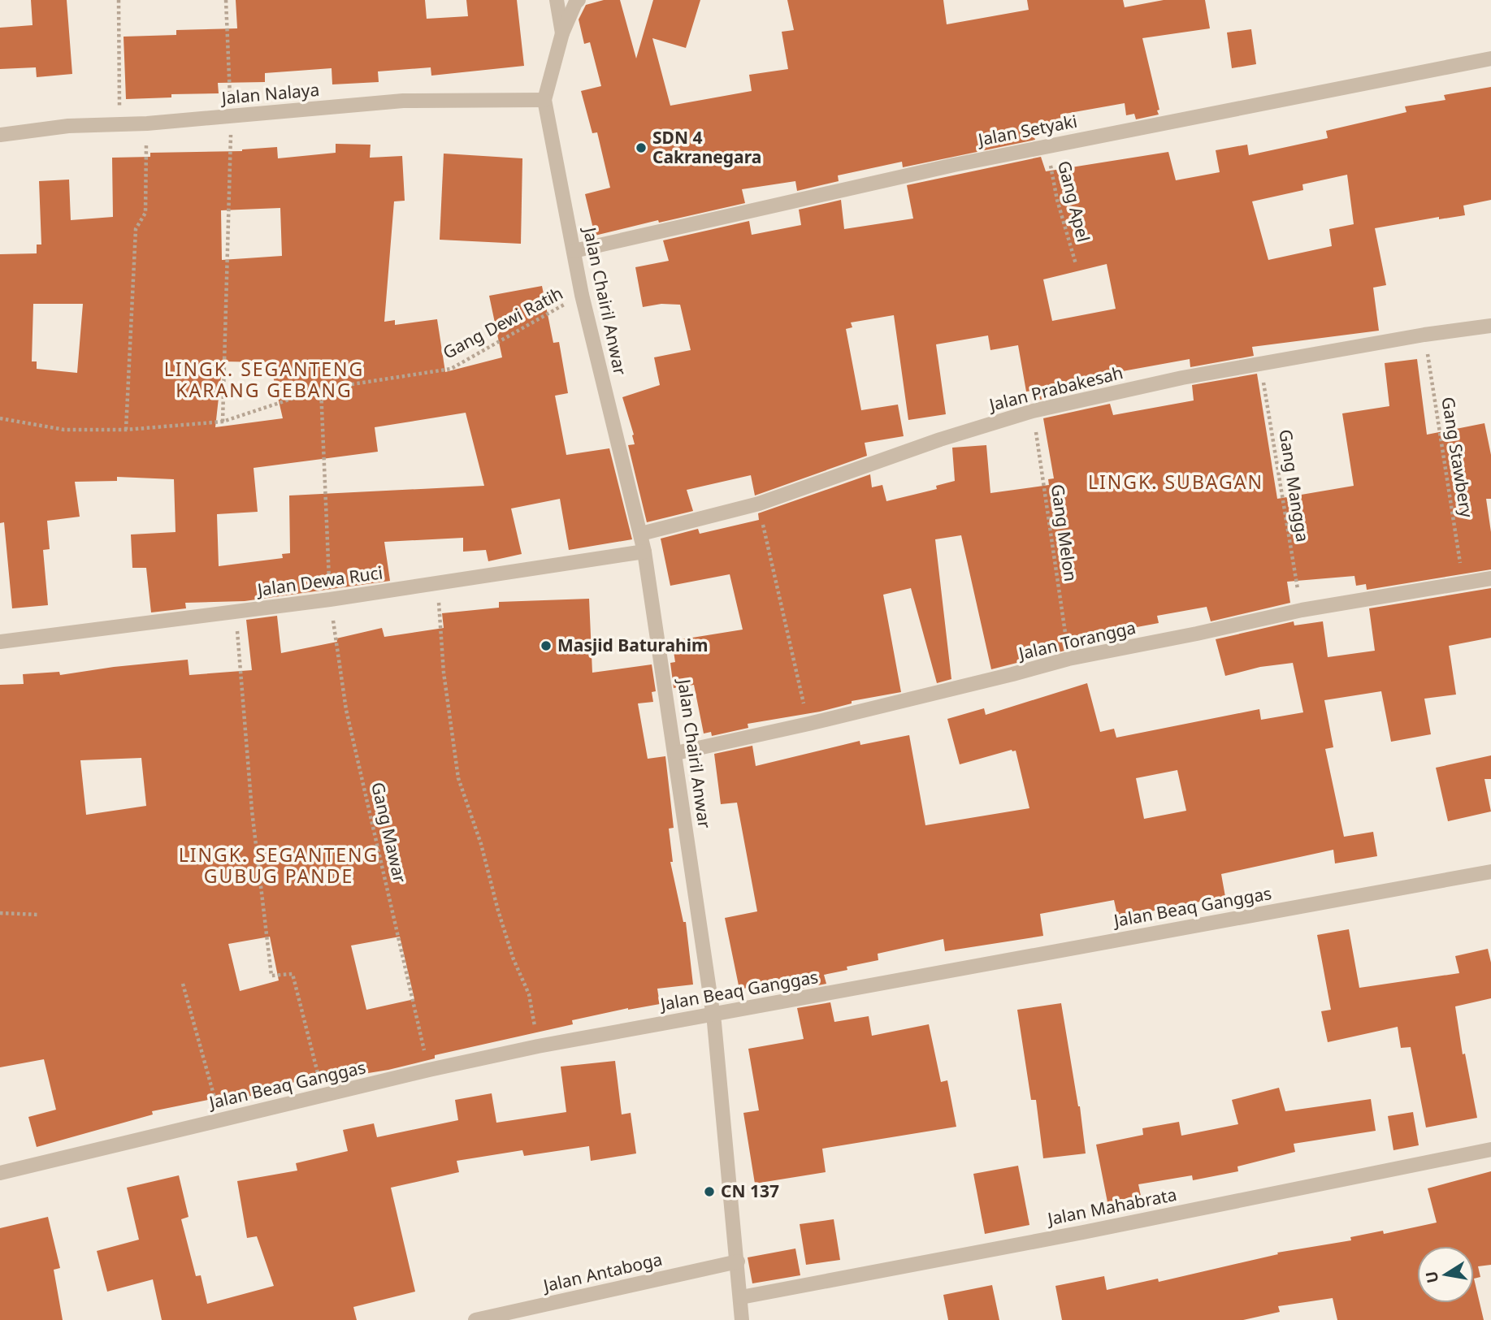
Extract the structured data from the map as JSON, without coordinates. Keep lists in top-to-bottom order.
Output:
{
  "streets": {
    "street": [
      "Jalan Nalaya",
      "Jalan Setyaki",
      "Jalan Chairil Anwar",
      "Jalan Prabakesah",
      "Jalan Dewa Ruci",
      "Jalan Torangga",
      "Jalan Beaq Ganggas",
      "Jalan Mahabrata",
      "Jalan Antaboga"
    ],
    "path": [
      "Gang Apel",
      "Gang Dewi Ratih",
      "Gang Stawbery",
      "Gang Mangga",
      "Gang Melon",
      "Gang Mawar"
    ]
  },
  "crossings": [
    ["Jalan Nalaya", "Jalan Chairil Anwar"],
    ["Jalan Setyaki", "Gang Apel"],
    ["Jalan Setyaki", "Jalan Chairil Anwar"],
    ["Jalan Chairil Anwar", "Gang Dewi Ratih"],
    ["Jalan Chairil Anwar", "Jalan Prabakesah"],
    ["Jalan Chairil Anwar", "Jalan Dewa Ruci"],
    ["Jalan Chairil Anwar", "Jalan Torangga"],
    ["Jalan Chairil Anwar", "Jalan Beaq Ganggas"],
    ["Jalan Chairil Anwar", "Jalan Mahabrata"],
    ["Jalan Chairil Anwar", "Jalan Antaboga"],
    ["Gang Dewi Ratih", "Gang Mawar"],
    ["Jalan Prabakesah", "Gang Stawbery"],
    ["Jalan Prabakesah", "Gang Mangga"],
    ["Jalan Prabakesah", "Gang Melon"],
    ["Gang Stawbery", "Jalan Torangga"],
    ["Gang Mangga", "Jalan Torangga"],
    ["Gang Melon", "Jalan Torangga"],
    ["Jalan Dewa Ruci", "Gang Mawar"],
    ["Gang Mawar", "Jalan Beaq Ganggas"]
  ],
  "districts": ["LINGK. SEGANTENG KARANG GEBANG", "LINGK. SUBAGAN", "LINGK. SEGANTENG GUBUG PANDE"],
  "places": ["SDN 4 Cakranegara", "Masjid Baturahim", "CN 137"],
  "north": "left"
}
